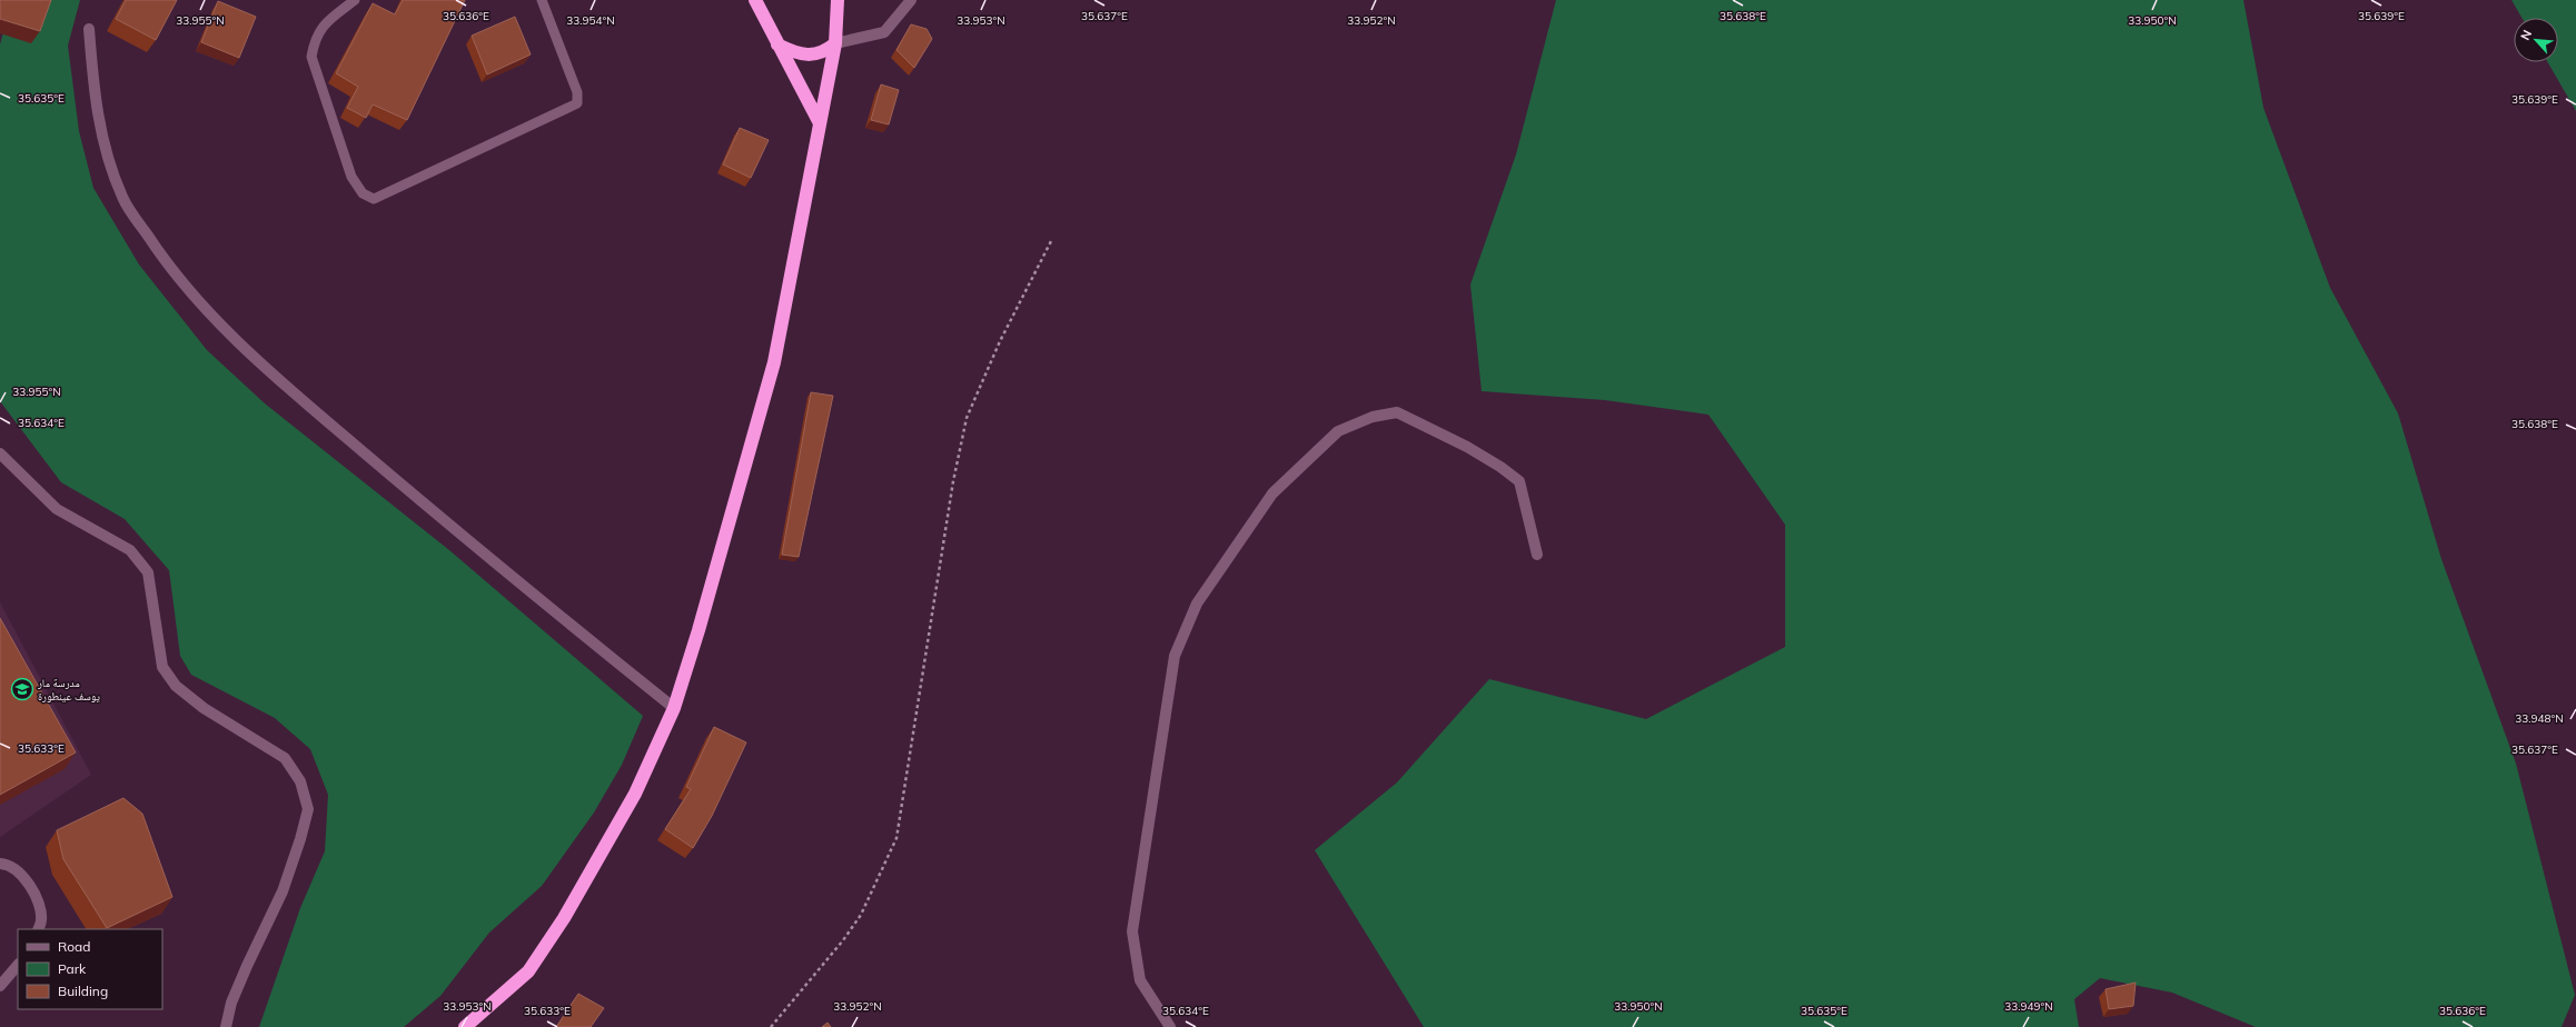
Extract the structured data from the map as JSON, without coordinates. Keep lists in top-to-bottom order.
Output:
{
  "places": {
    "school or university": ["مدرسة مار يوسف عينطورة"]
  },
  "legend": ["Road", "Park", "Building"],
  "north": "top left",
  "coordinates": [
    "35.638°E",
    "35.636°E",
    "35.637°E",
    "35.639°E",
    "33.955°N",
    "33.954°N",
    "33.953°N",
    "33.952°N",
    "33.950°N",
    "35.635°E",
    "35.634°E",
    "33.948°N",
    "35.633°E",
    "33.949°N"
  ]
}
